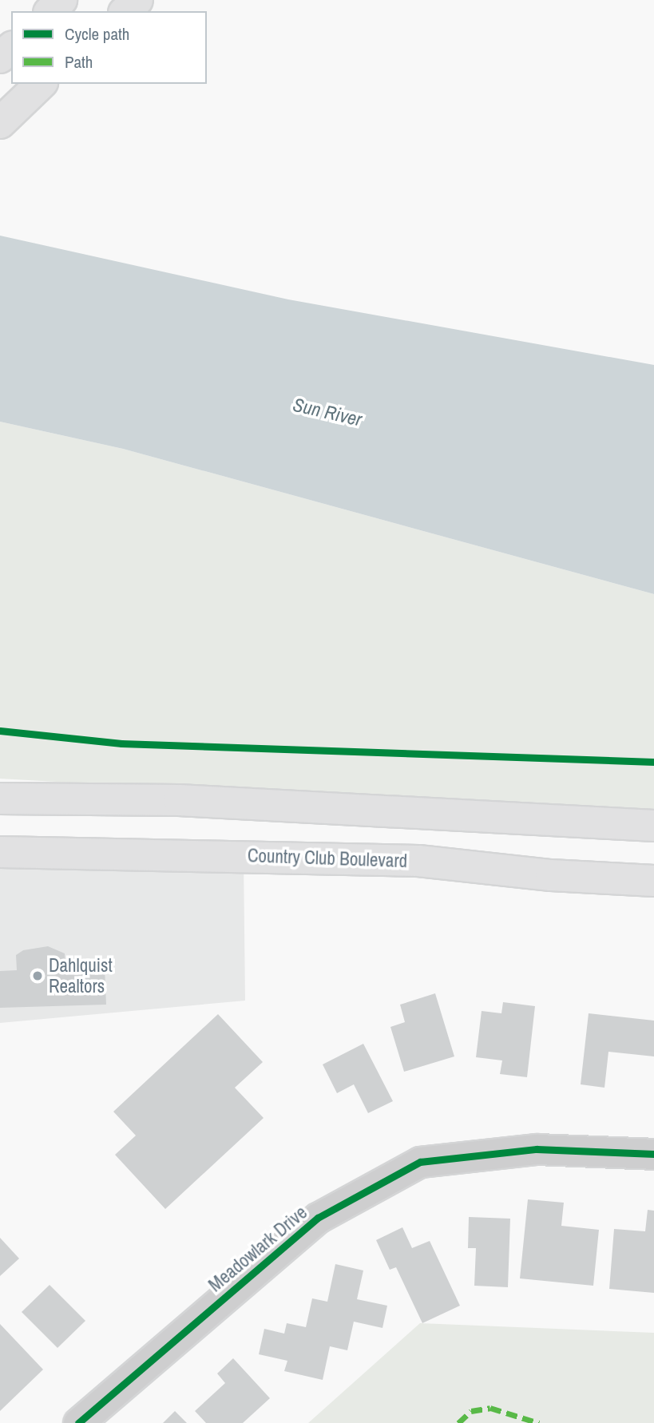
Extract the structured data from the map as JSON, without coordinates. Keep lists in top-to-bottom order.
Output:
{
  "streets": {
    "main road": ["Country Club Boulevard"],
    "street": ["Meadowlark Drive"]
  },
  "water": ["Sun River"],
  "places": ["Dahlquist Realtors"],
  "legend": ["Cycle path", "Path"]
}
